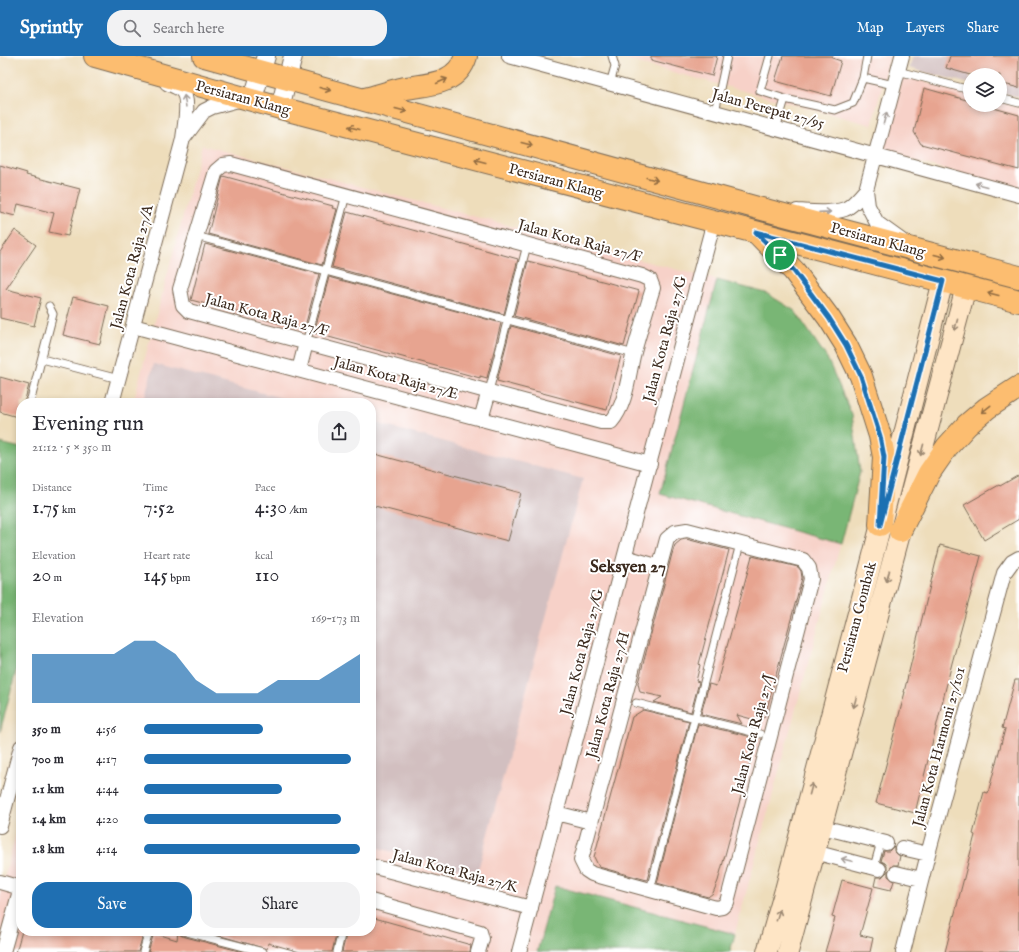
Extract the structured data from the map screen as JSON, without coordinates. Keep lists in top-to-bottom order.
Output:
{
  "streets": {
    "main road": ["Persiaran Klang", "Persiaran Gombak"],
    "street": [
      "Jalan Perepat 27/95",
      "Jalan Kota Raja 27/F",
      "Jalan Kota Raja 27/A",
      "Jalan Kota Raja 27/G",
      "Jalan Kota Raja 27/E",
      "Jalan Kota Raja 27/H",
      "Jalan Kota Raja 27/J",
      "Jalan Kota Harmoni 27/101",
      "Jalan Kota Raja 27/K"
    ]
  },
  "crossings": [
    ["Persiaran Klang", "Jalan Kota Raja 27/A"],
    ["Persiaran Klang", "Jalan Kota Raja 27/G"],
    ["Persiaran Klang", "Persiaran Gombak"],
    ["Jalan Kota Raja 27/A", "Jalan Kota Raja 27/E"],
    ["Jalan Kota Raja 27/G", "Jalan Kota Raja 27/E"],
    ["Jalan Kota Raja 27/G", "Jalan Kota Raja 27/K"],
    ["Jalan Kota Raja 27/H", "Jalan Kota Raja 27/J"]
  ],
  "districts": ["Seksyen 27"],
  "page": {
    "header": "Sprintly",
    "search": "Search here",
    "nav": ["Map", "Layers", "Share"],
    "heading": ["Evening run", "21:12 · 5 × 350 m"],
    "stats": [
      ["Distance", "1.75 km"],
      ["Time", "7:52"],
      ["Pace", "4:30 /km"],
      ["Elevation", "20 m"],
      ["Heart rate", "145 bpm"],
      ["kcal", "110"]
    ],
    "chart": ["Elevation", "169–173 m"],
    "list": [
      {
        "name": "350 m",
        "note": "4:56"
      },
      {
        "name": "700 m",
        "note": "4:17"
      },
      {
        "name": "1.1 km",
        "note": "4:44"
      },
      {
        "name": "1.4 km",
        "note": "4:20"
      },
      {
        "name": "1.8 km",
        "note": "4:14"
      }
    ],
    "buttons": ["Save", "Share"]
  }
}
